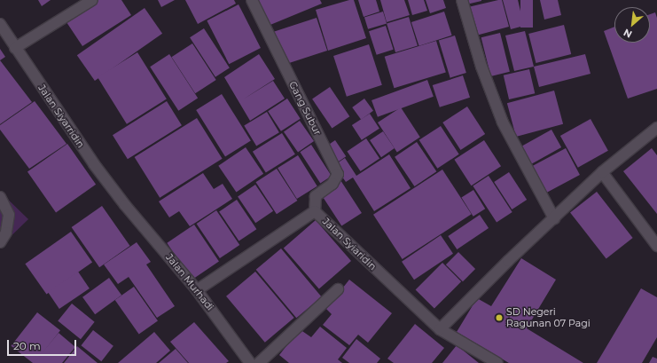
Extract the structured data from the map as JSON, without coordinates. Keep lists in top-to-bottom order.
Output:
{
  "streets": {
    "street": [
      "Gang Subur",
      "Jalan Siyarridin",
      "Jalan Syiaridin",
      "Jalan Murhadi"
    ]
  },
  "crossings": [
    ["Gang Subur", "Jalan Syiaridin"],
    ["Jalan Siyarridin", "Jalan Murhadi"],
    ["Jalan Syiaridin", "Jalan Murhadi"]
  ],
  "places": ["SD Negeri Ragunan 07 Pagi"],
  "scale_bar": "20 m",
  "north": "bottom left"
}
